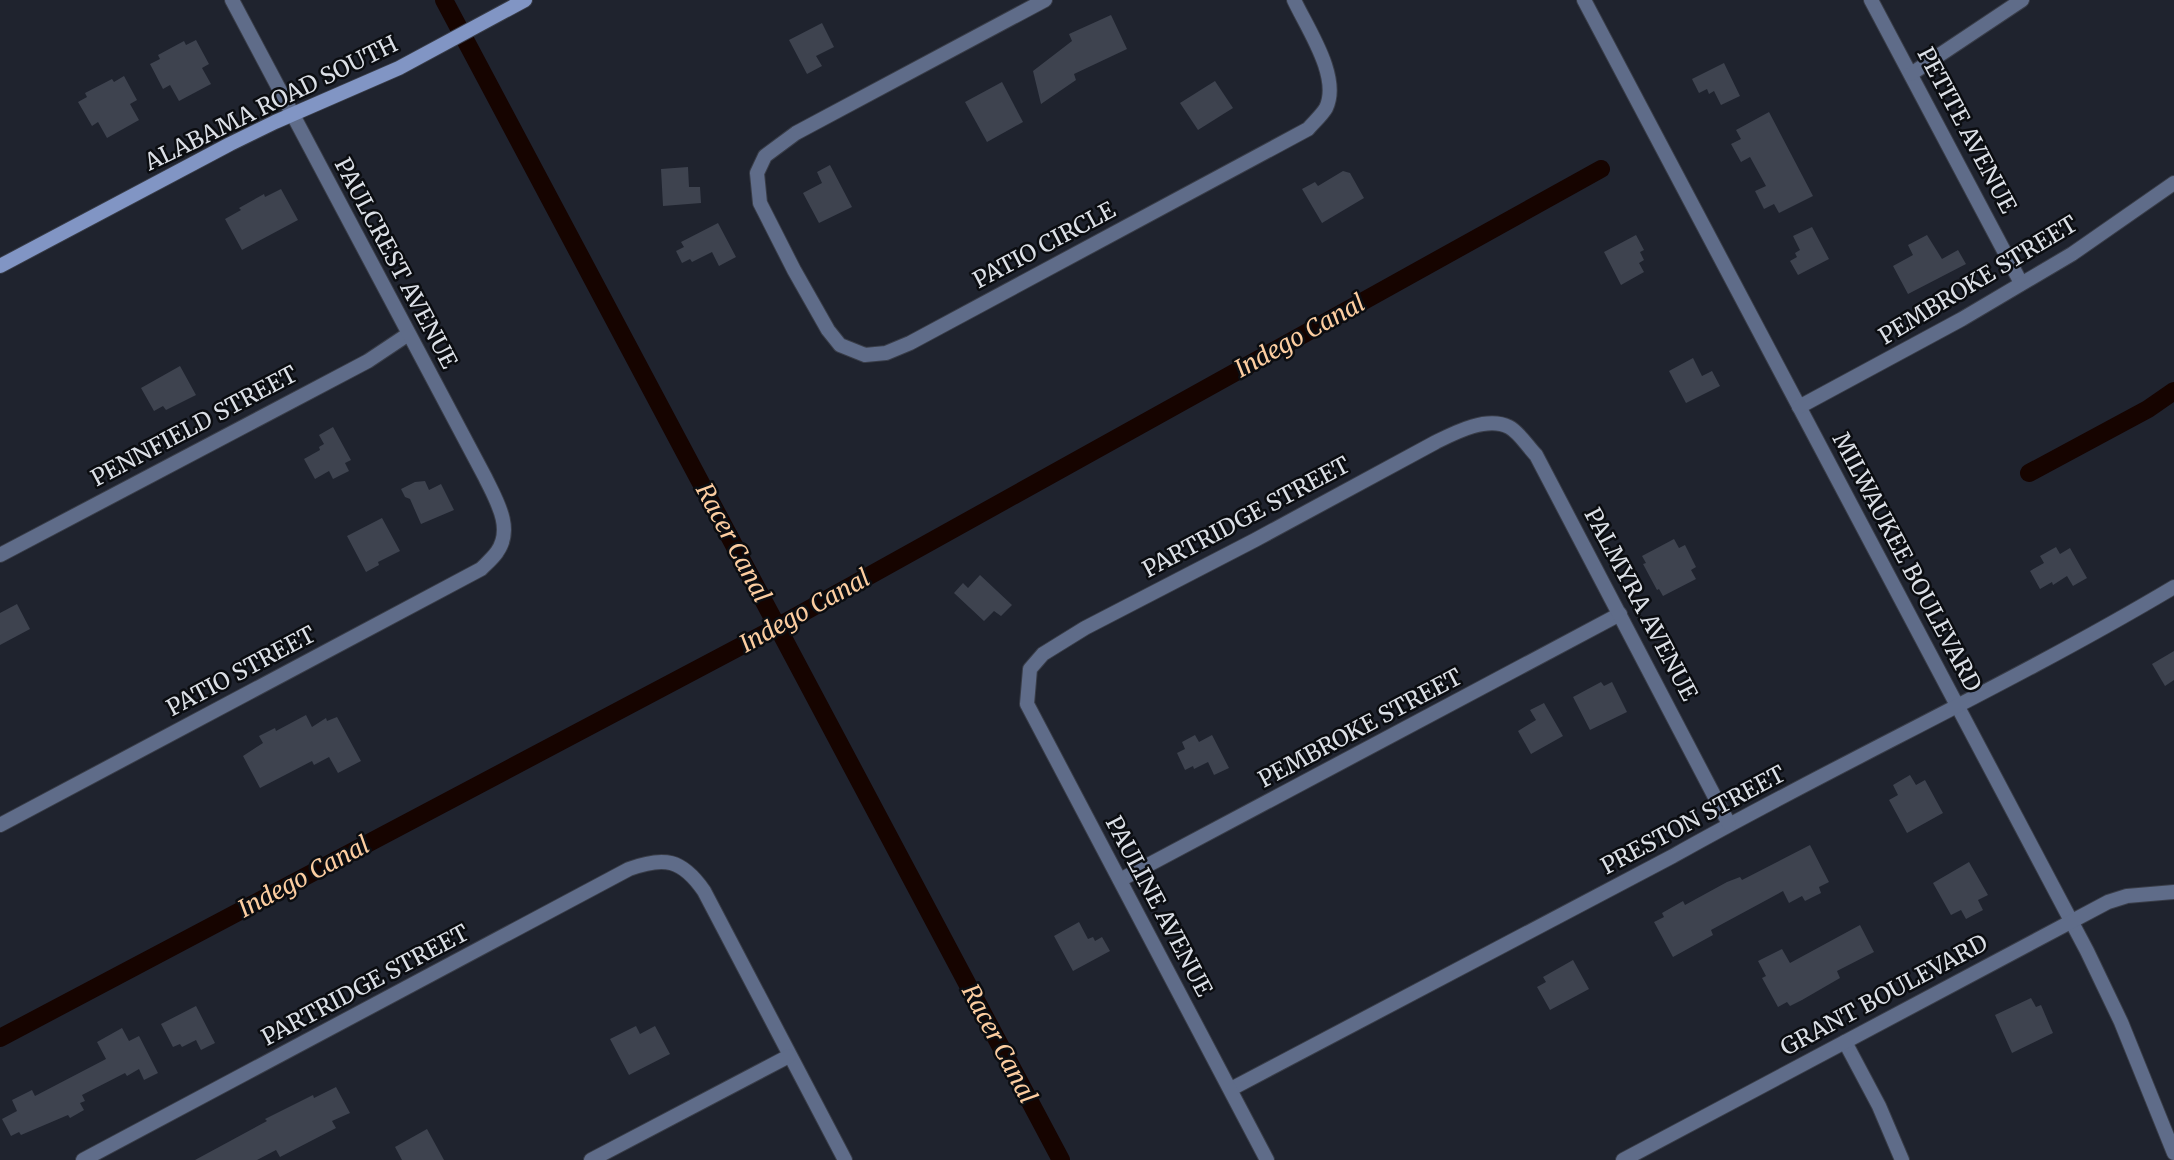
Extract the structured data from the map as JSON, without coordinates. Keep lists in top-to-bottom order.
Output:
{
  "streets": {
    "street": [
      "ALABAMA ROAD SOUTH",
      "PETITE AVENUE",
      "PATIO CIRCLE",
      "PAULCREST AVENUE",
      "PEMBROKE STREET",
      "PENNFIELD STREET",
      "PARTRIDGE STREET",
      "MILWAUKEE BOULEVARD",
      "PALMYRA AVENUE",
      "PATIO STREET",
      "PRESTON STREET",
      "PAULINE AVENUE",
      "GRANT BOULEVARD"
    ]
  },
  "crossings": [
    ["ALABAMA ROAD SOUTH", "PAULCREST AVENUE"],
    ["PETITE AVENUE", "PEMBROKE STREET"],
    ["PAULCREST AVENUE", "PENNFIELD STREET"],
    ["PAULCREST AVENUE", "PATIO STREET"],
    ["PEMBROKE STREET", "MILWAUKEE BOULEVARD"],
    ["PEMBROKE STREET", "PALMYRA AVENUE"],
    ["PEMBROKE STREET", "PAULINE AVENUE"],
    ["PARTRIDGE STREET", "PALMYRA AVENUE"],
    ["PARTRIDGE STREET", "PAULINE AVENUE"],
    ["MILWAUKEE BOULEVARD", "PRESTON STREET"],
    ["MILWAUKEE BOULEVARD", "GRANT BOULEVARD"],
    ["PALMYRA AVENUE", "PRESTON STREET"],
    ["PRESTON STREET", "PAULINE AVENUE"]
  ],
  "water": ["Indego Canal", "Racer Canal"]
}
